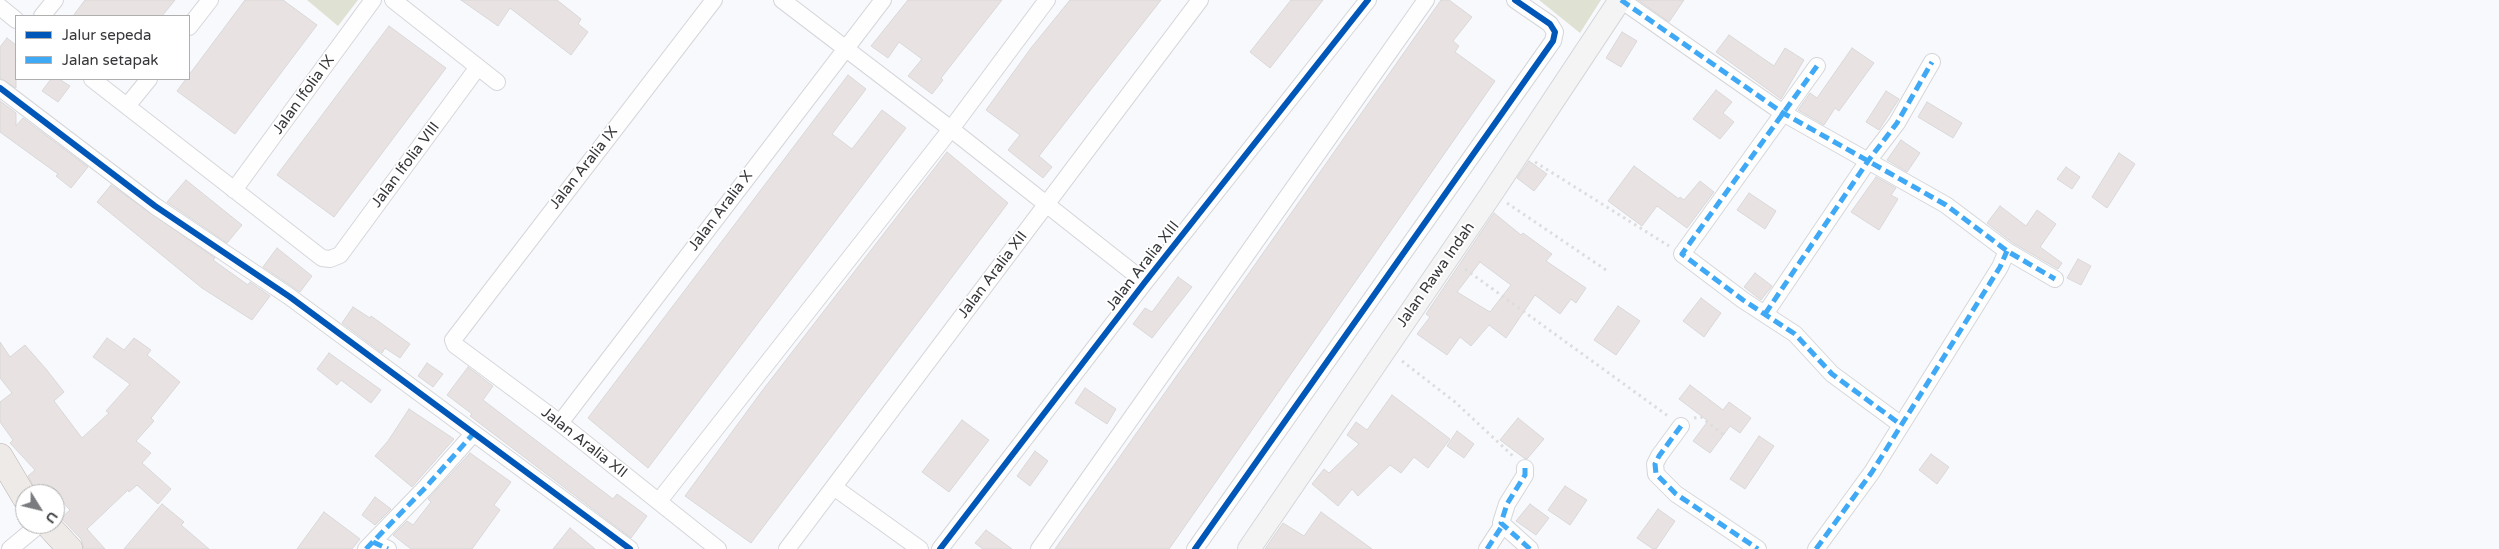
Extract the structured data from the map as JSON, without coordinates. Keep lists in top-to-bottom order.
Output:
{
  "streets": {
    "street": [
      "Jalan Ifolia IX",
      "Jalan Ifolia VIII",
      "Jalan Aralia IX",
      "Jalan Aralia X",
      "Jalan Aralia XIII",
      "Jalan Aralia XII",
      "Jalan Rawa Indah"
    ]
  },
  "crossings": [
    ["Jalan Ifolia IX", "Jalan Ifolia VIII"],
    ["Jalan Aralia IX", "Jalan Aralia XII"],
    ["Jalan Aralia X", "Jalan Aralia XII"]
  ],
  "legend": ["Jalur sepeda", "Jalan setapak"],
  "north": "bottom right"
}
